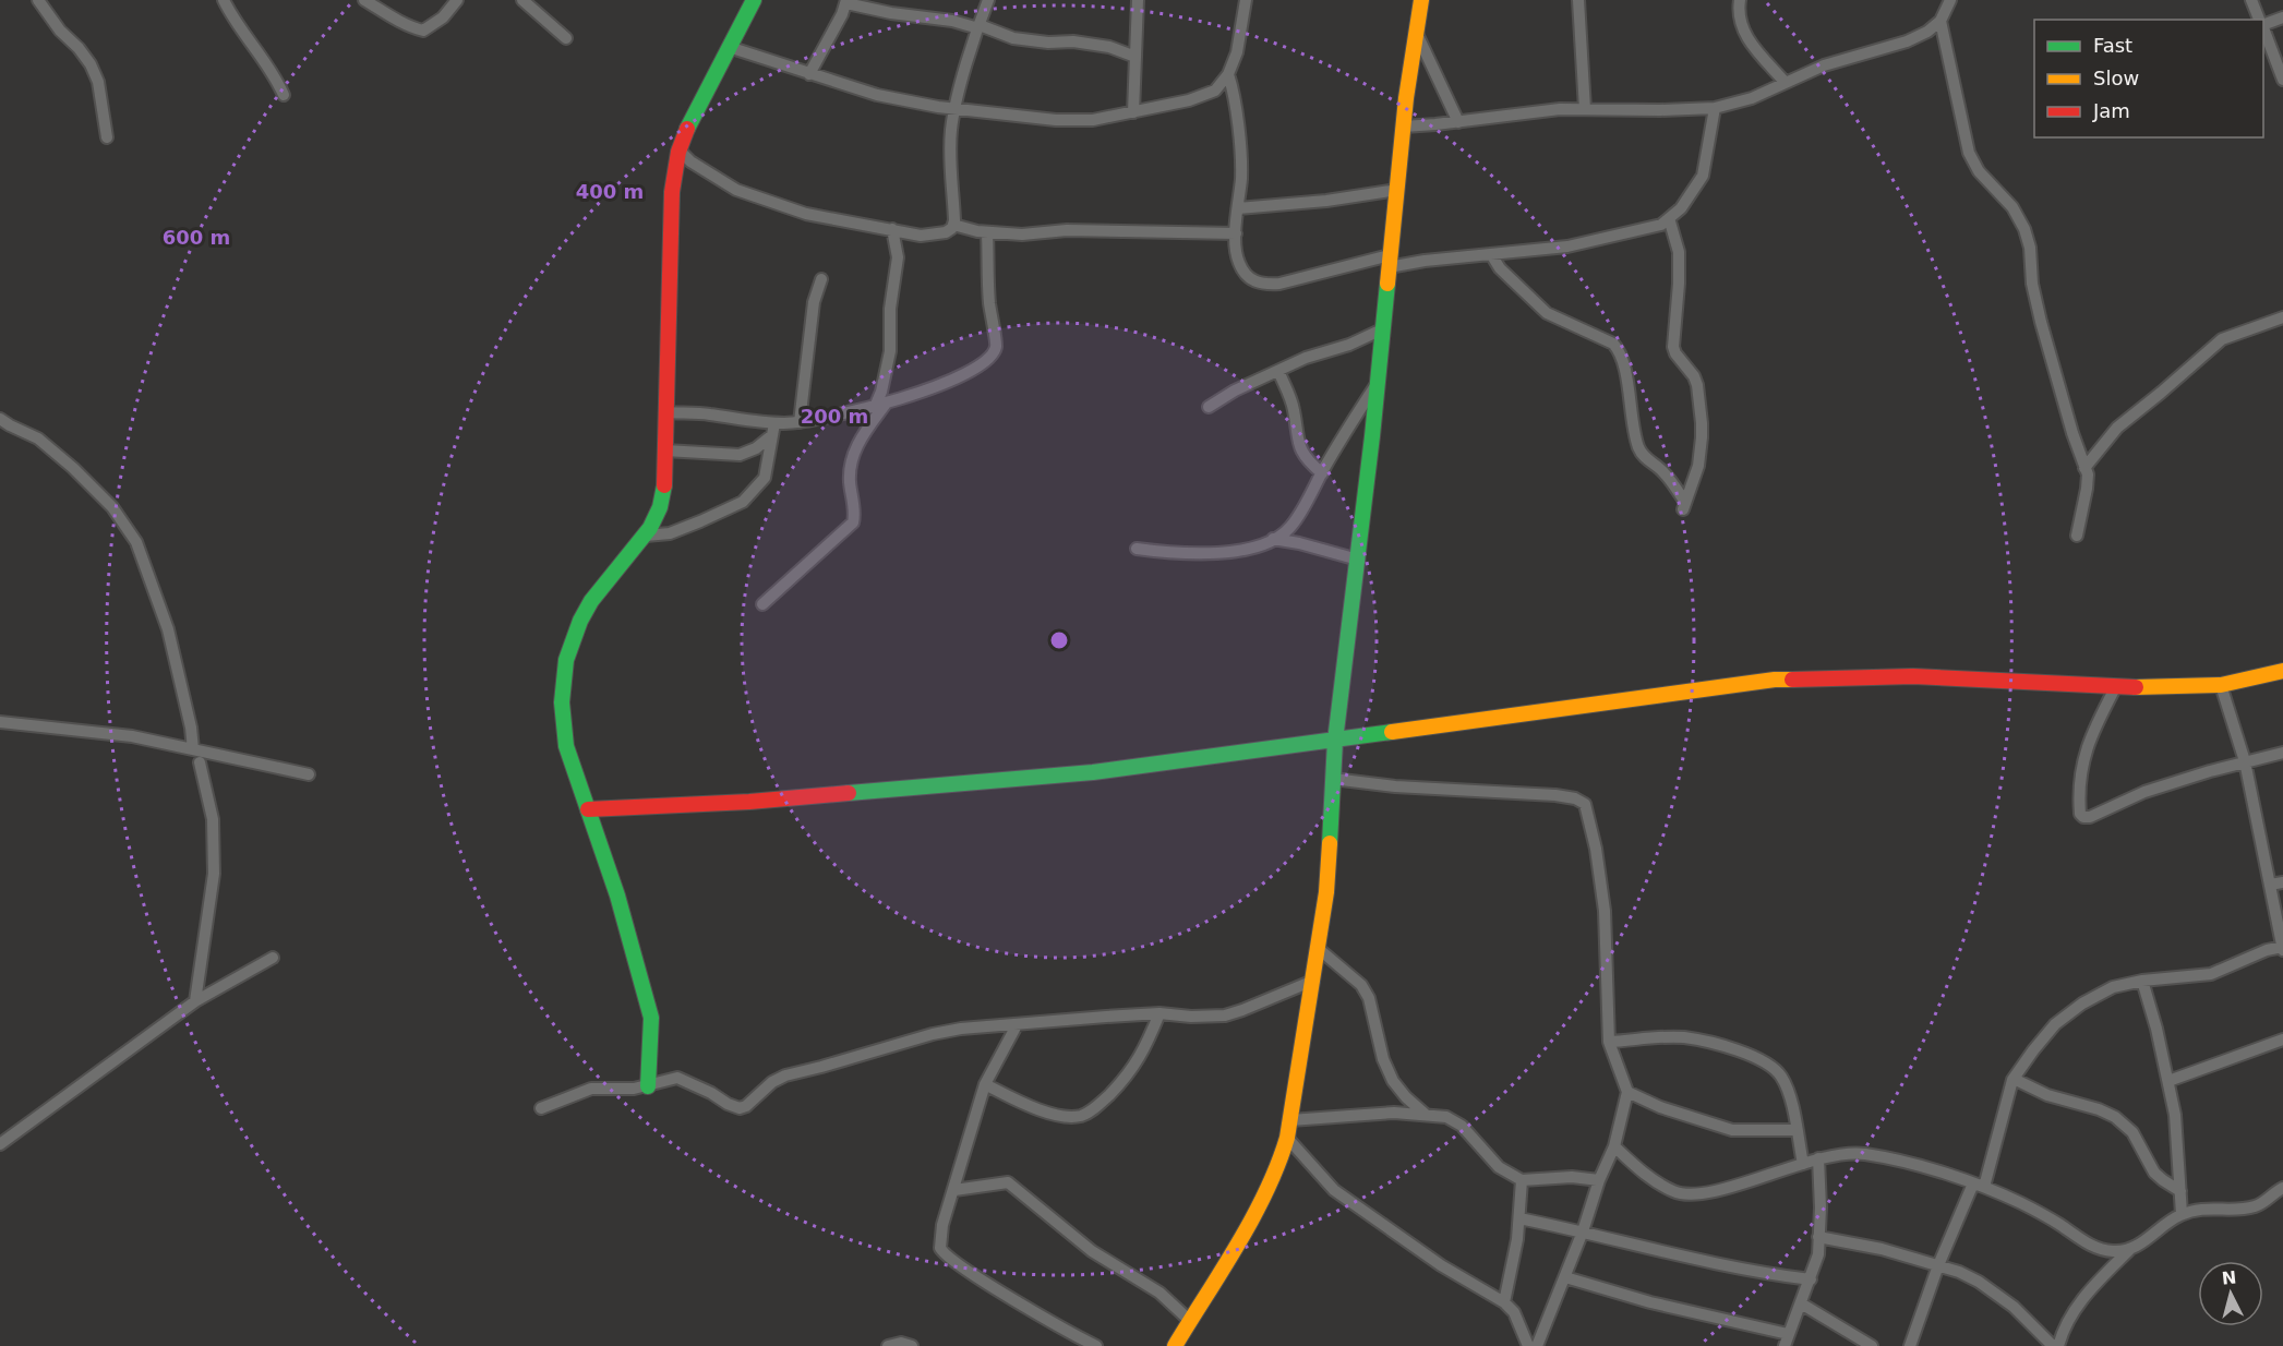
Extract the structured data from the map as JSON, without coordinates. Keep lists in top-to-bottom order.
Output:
{
  "legend": ["Fast", "Slow", "Jam"],
  "north": "top",
  "rings": ["400 m", "600 m", "200 m"]
}
